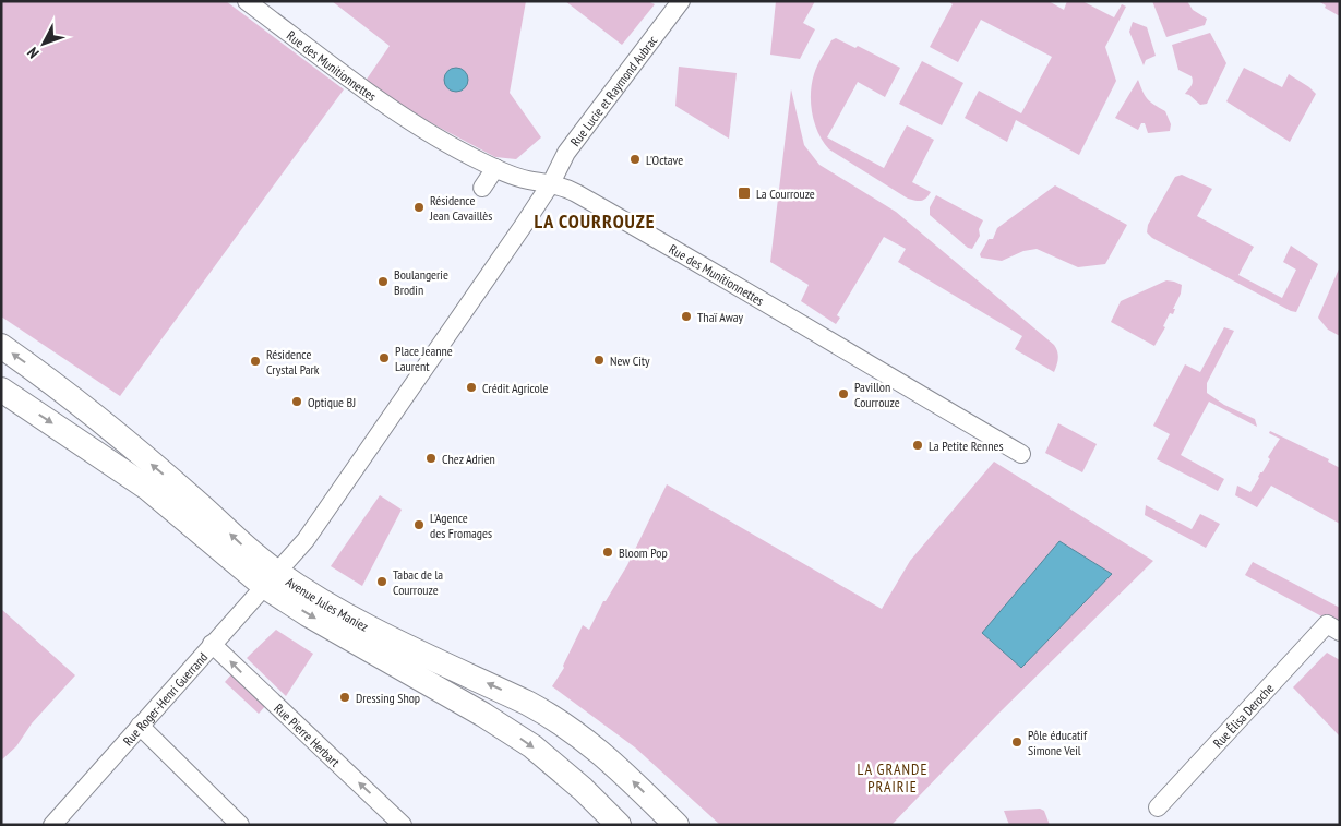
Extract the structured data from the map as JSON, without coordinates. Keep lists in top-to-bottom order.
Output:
{
  "streets": {
    "main road": ["Avenue Jules Maniez"],
    "street": [
      "Rue des Munitionnettes",
      "Rue Lucie et Raymond Aubrac",
      "Rue Roger-Henri Guerrand",
      "Rue Élisa Deroche",
      "Rue Pierre Herbart"
    ]
  },
  "crossings": [
    ["Rue des Munitionnettes", "Rue Lucie et Raymond Aubrac"],
    ["Avenue Jules Maniez", "Rue Roger-Henri Guerrand"],
    ["Rue Roger-Henri Guerrand", "Rue Pierre Herbart"]
  ],
  "districts": ["LA COURROUZE", "LA GRANDE PRAIRIE"],
  "places": {
    "other": [
      "L'Octave",
      "Résidence Jean Cavaillès",
      "Boulangerie Brodin",
      "Thaï Away",
      "Place Jeanne Laurent",
      "New City",
      "Résidence Crystal Park",
      "Crédit Agricole",
      "Pavillon Courrouze",
      "Optique BJ",
      "La Petite Rennes",
      "Chez Adrien",
      "L'Agence des Fromages",
      "Bloom Pop",
      "Tabac de la Courrouze",
      "Dressing Shop",
      "Pôle éducatif Simone Veil"
    ],
    "transit": ["La Courrouze"]
  },
  "north": "bottom left"
}
